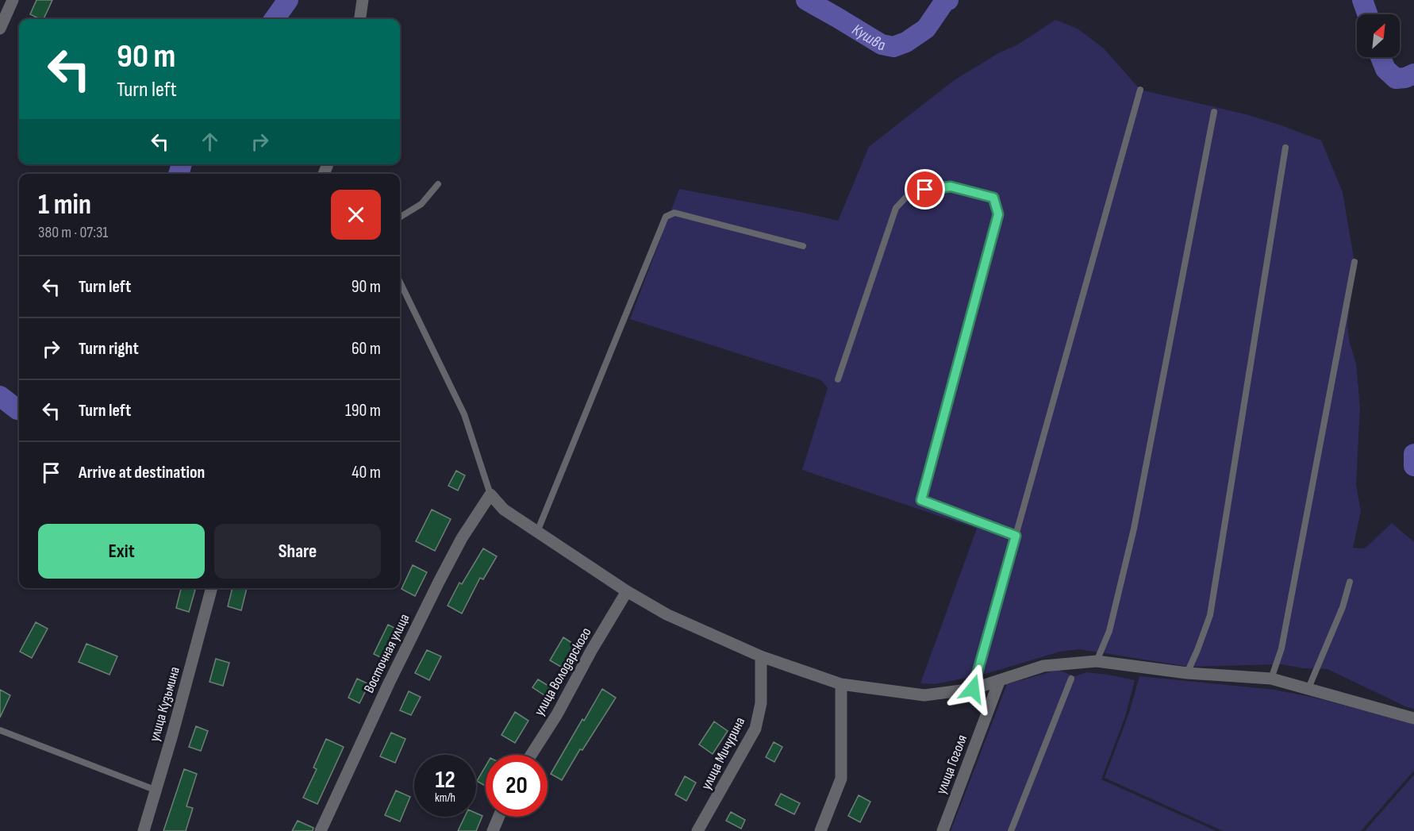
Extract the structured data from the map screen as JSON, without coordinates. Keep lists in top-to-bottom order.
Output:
{
  "streets": {
    "street": [
      "Восточная улица",
      "улица Володарского",
      "улица Кузьмина",
      "улица Мичурина",
      "улица Гоголя"
    ]
  },
  "water": ["Кушва"],
  "north": "top right",
  "page": {
    "turn": ["90 m", "Turn left"],
    "heading": ["1 min", "380 m · 07:31"],
    "list": [
      {
        "name": "Turn left",
        "value": "90 m"
      },
      {
        "name": "Turn right",
        "value": "60 m"
      },
      {
        "name": "Turn left",
        "value": "190 m"
      },
      {
        "name": "Arrive at destination",
        "value": "40 m"
      }
    ],
    "buttons": ["Exit", "Share"],
    "speed": "12 km/h",
    "limit": "20"
  }
}
